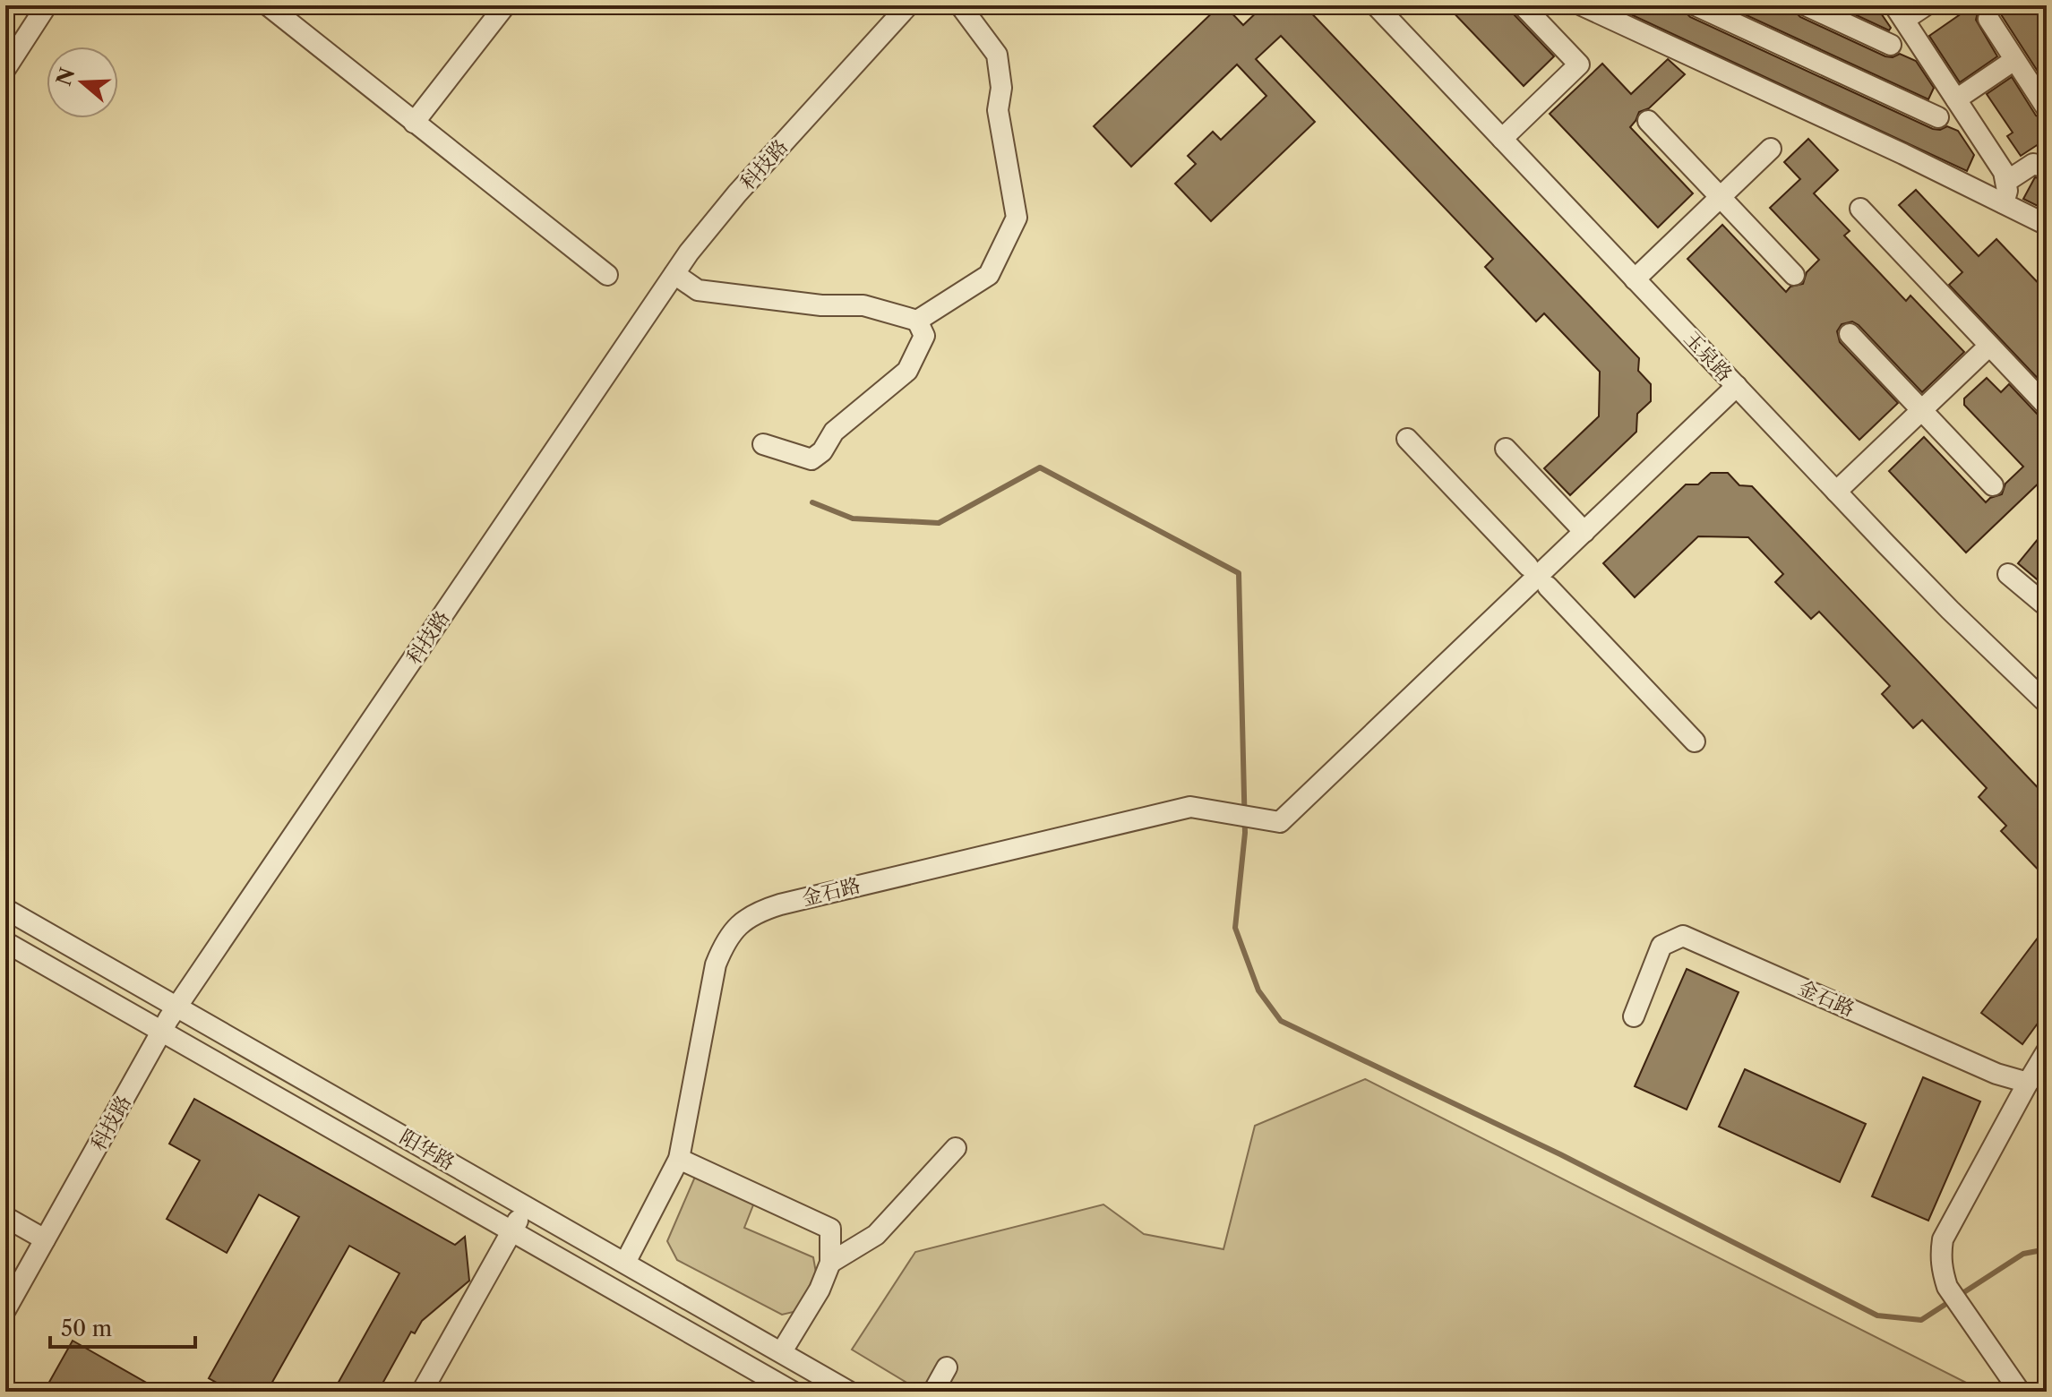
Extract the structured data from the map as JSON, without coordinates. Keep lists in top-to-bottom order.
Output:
{
  "streets": {
    "street": [
      "科技路",
      "玉泉路",
      "金石路",
      "阳华路"
    ]
  },
  "crossings": [
    ["科技路", "阳华路"],
    ["金石路", "阳华路"]
  ],
  "scale_bar": "50 m",
  "north": "left"
}
